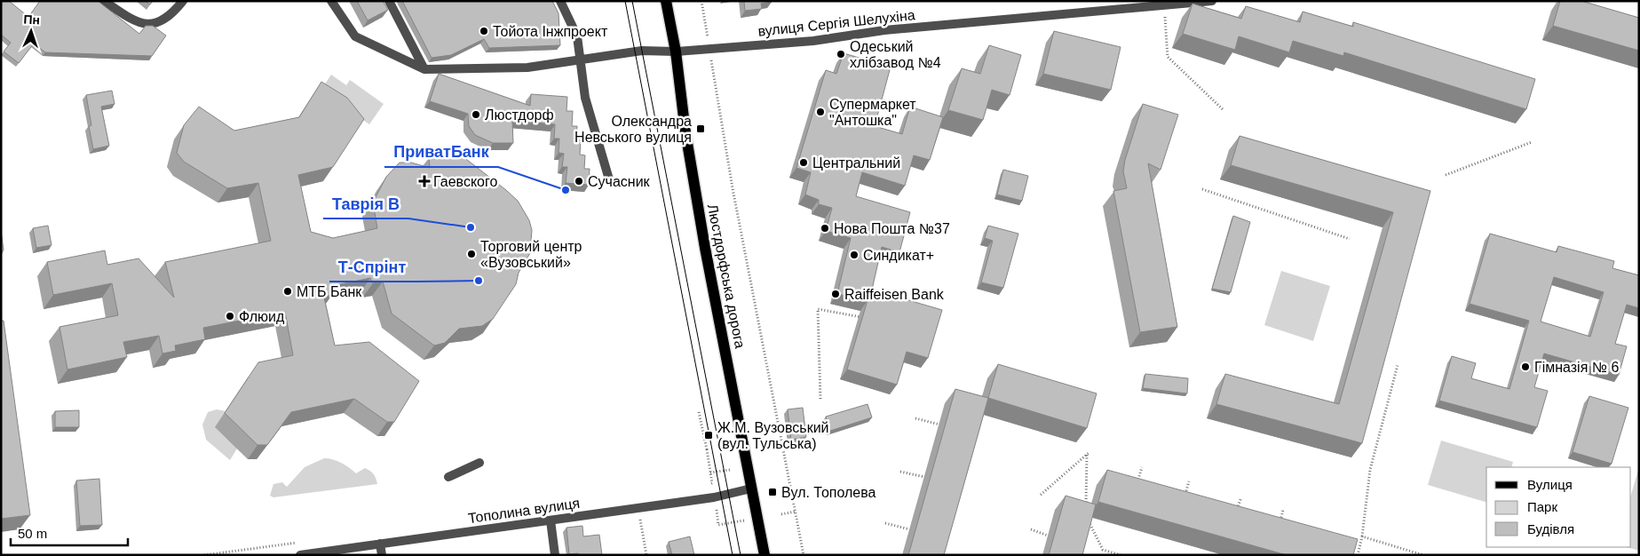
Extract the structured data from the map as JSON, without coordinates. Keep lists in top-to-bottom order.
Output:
{
  "streets": {
    "main road": ["Люстдорфська дорога"],
    "street": ["вулиця Сергія Шелухіна", "Тополина вулиця"]
  },
  "crossings": [
    ["вулиця Сергія Шелухіна", "Люстдорфська дорога"],
    ["Люстдорфська дорога", "Тополина вулиця"]
  ],
  "places": {
    "other": [
      "Тойота Інжпроект",
      "Одеський хлібзавод №4",
      "Супермаркет \"Антошка\"",
      "Люстдорф",
      "Центральний",
      "Сучасник",
      "ПриватБанк",
      "Таврія В",
      "Нова Пошта №37",
      "Торговий центр «Вузовський»",
      "Синдикат+",
      "Т-Спрінт",
      "МТБ Банк",
      "Raiffeisen Bank",
      "Флюид",
      "Гімназія № 6"
    ],
    "transit": ["Олександра Невського вулиця", "Ж.М. Вузовський (вул. Тульська)", "Вул. Тополева"],
    "health": ["Гаевского"]
  },
  "legend": ["Вулиця", "Парк", "Будівля"],
  "scale_bar": "50 m",
  "north": "top"
}
